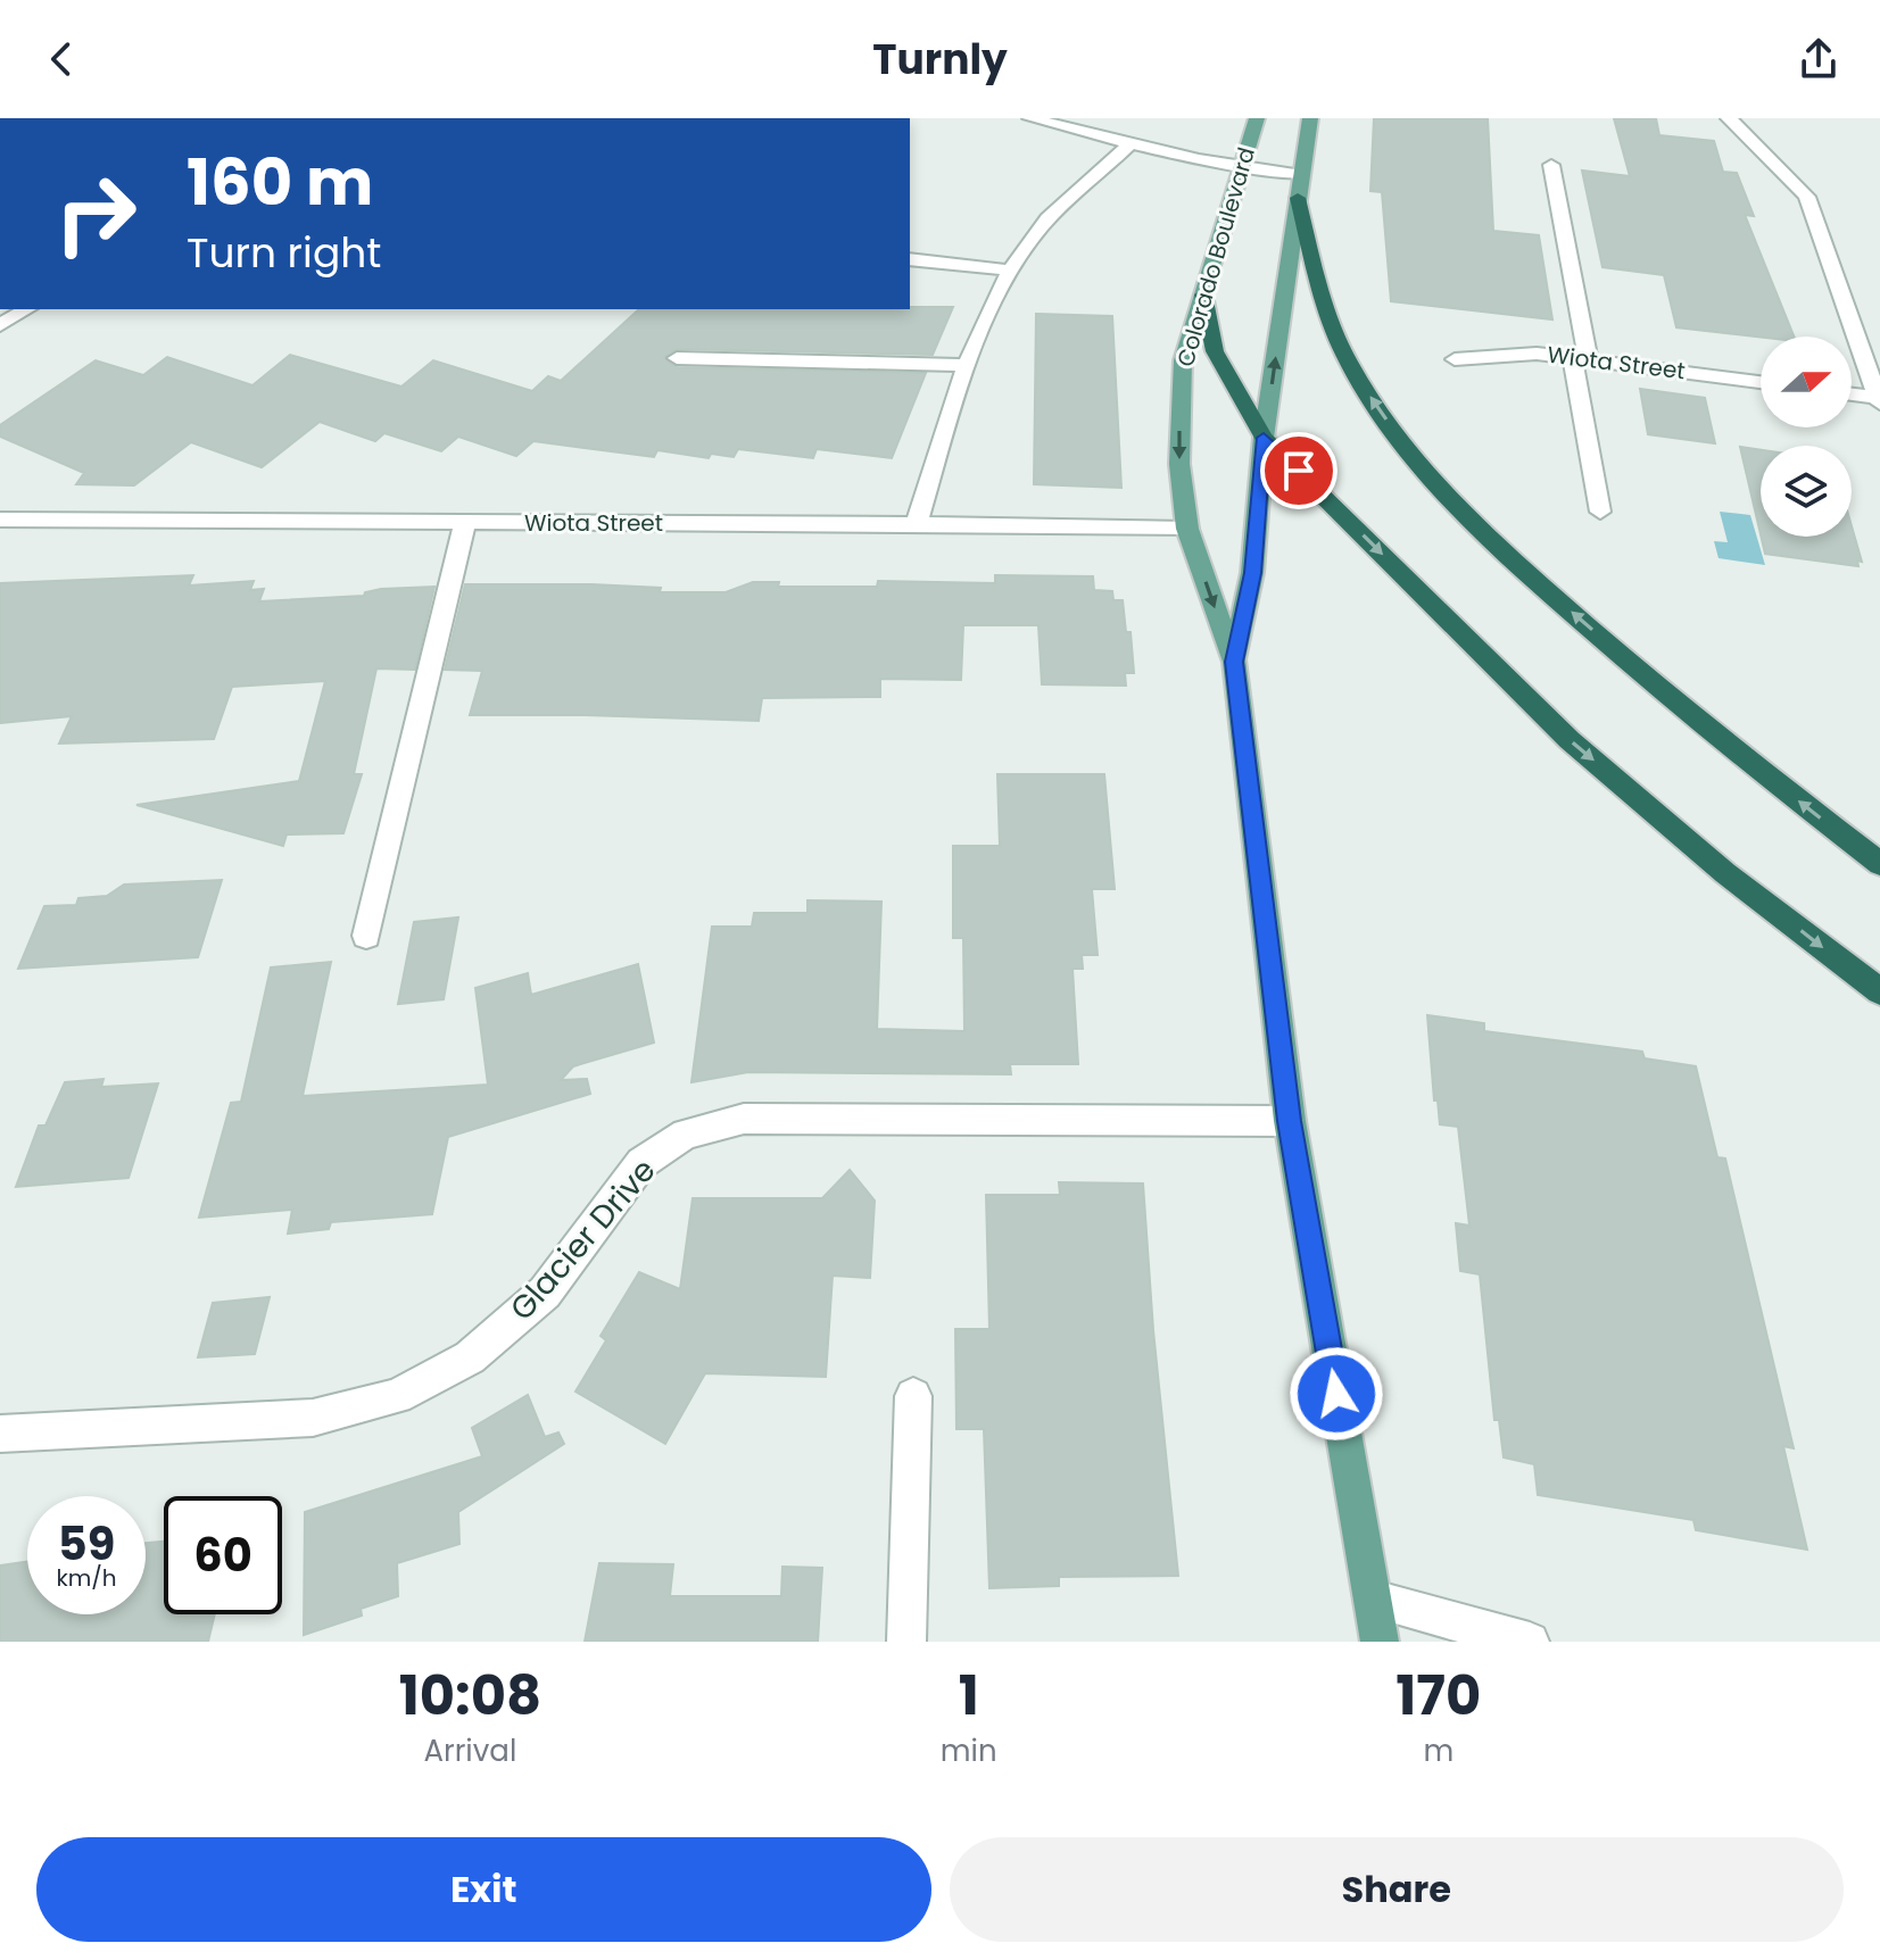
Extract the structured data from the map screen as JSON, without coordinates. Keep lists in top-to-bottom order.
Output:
{
  "streets": {
    "main road": ["Colorado Boulevard"],
    "street": ["Wiota Street", "Glacier Drive"]
  },
  "crossings": [
    ["Colorado Boulevard", "Wiota Street"],
    ["Colorado Boulevard", "Glacier Drive"]
  ],
  "north": "right",
  "page": {
    "header": "Turnly",
    "turn": ["160 m", "Turn right"],
    "speed": "59 km/h",
    "limit": "60",
    "eta": [
      "10:08",
      "Arrival",
      "1",
      "min",
      "170",
      "m"
    ],
    "buttons": ["Exit", "Share"]
  }
}
